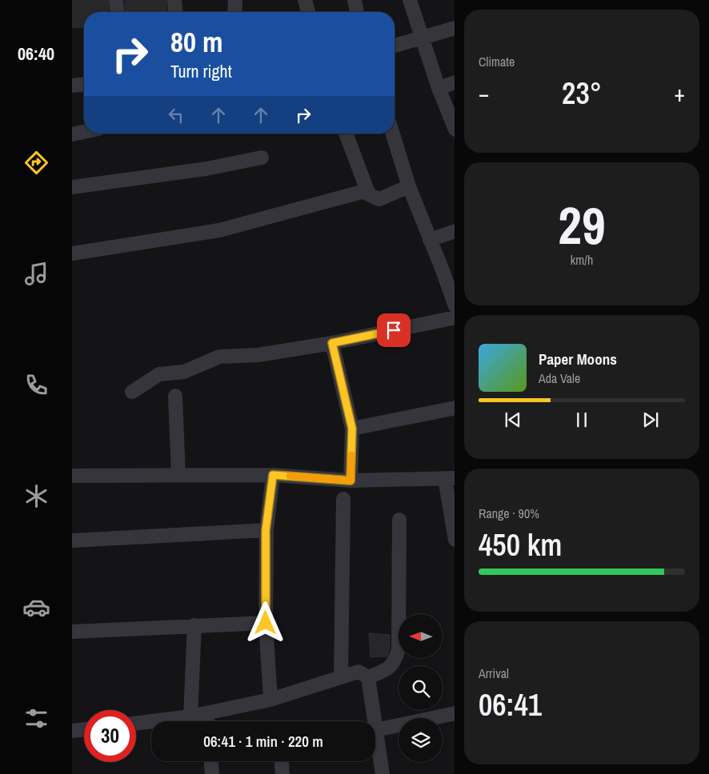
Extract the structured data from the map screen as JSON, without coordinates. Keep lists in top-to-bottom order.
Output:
{
  "north": "left",
  "page": {
    "tabs": "06:40",
    "tile": [
      "Climate",
      ["29", "km/h"],
      ["Range · 90%", "450 km"],
      ["Arrival", "06:41"]
    ],
    "turn": ["80 m", "Turn right"],
    "heat": ["−", "23°", "+"],
    "song": ["Paper Moons", "Ada Vale"],
    "limit": "30",
    "trip": "06:41 · 1 min · 220 m"
  }
}
